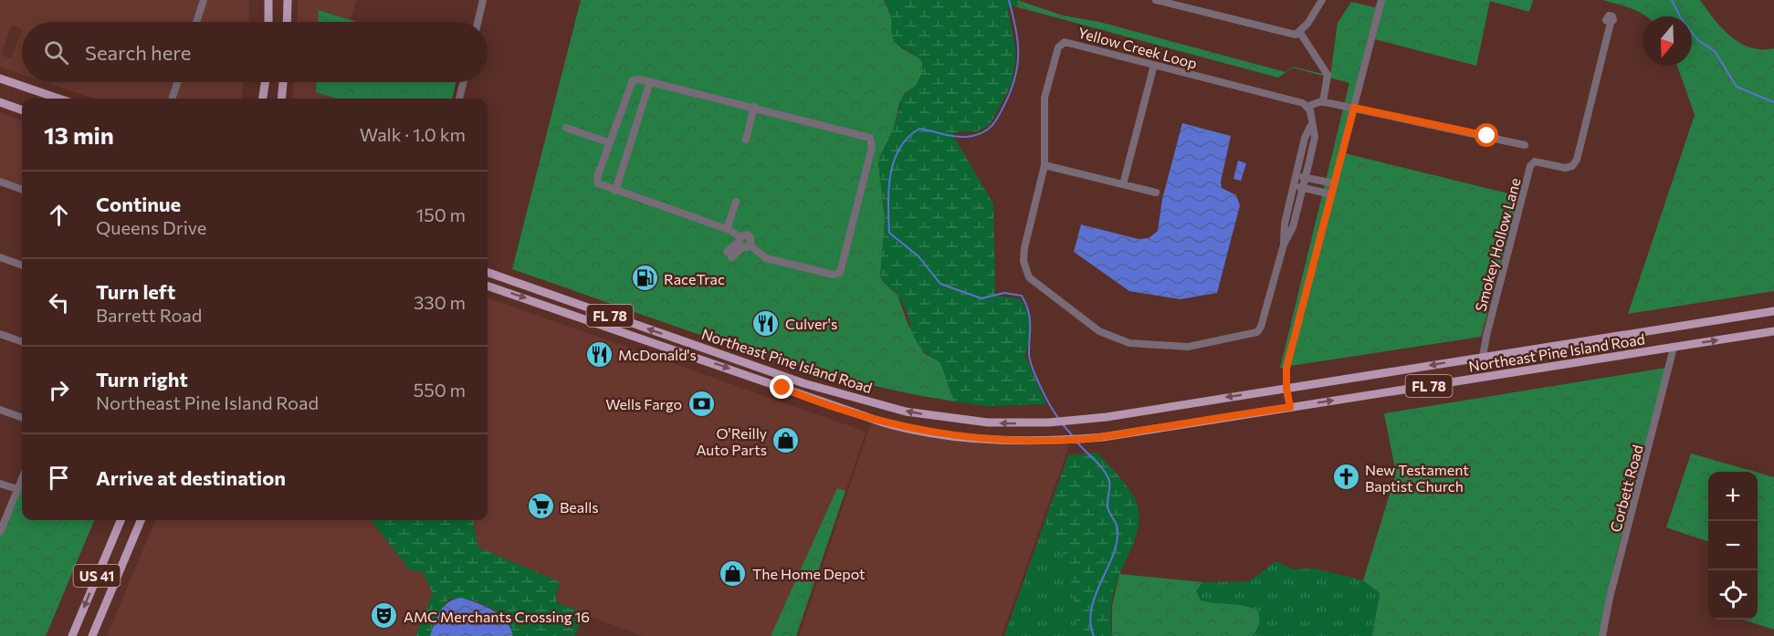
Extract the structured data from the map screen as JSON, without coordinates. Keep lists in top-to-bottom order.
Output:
{
  "streets": {
    "main road": ["FL 78", "Northeast Pine Island Road", "US 41"],
    "street": ["Yellow Creek Loop", "Smokey Hollow Lane", "Corbett Road"]
  },
  "crossings": [
    ["Smokey Hollow Lane", "Northeast Pine Island Road"],
    ["Northeast Pine Island Road", "Corbett Road"]
  ],
  "places": {
    "fuel station": ["RaceTrac"],
    "restaurant": ["Culver's", "McDonald's"],
    "bank": ["Wells Fargo"],
    "shop": ["O'Reilly Auto Parts", "The Home Depot"],
    "church": ["New Testament Baptist Church"],
    "supermarket": ["Bealls"],
    "theatre": ["AMC Merchants Crossing 16"]
  },
  "north": "bottom",
  "page": {
    "search": "Search here",
    "heading": ["13 min", "Walk · 1.0 km"],
    "list": [
      ["Continue", "Queens Drive", "150 m"],
      ["Turn left", "Barrett Road", "330 m"],
      ["Turn right", "Northeast Pine Island Road", "550 m"],
      "Arrive at destination"
    ],
    "map_buttons": ["+", "−"]
  }
}
